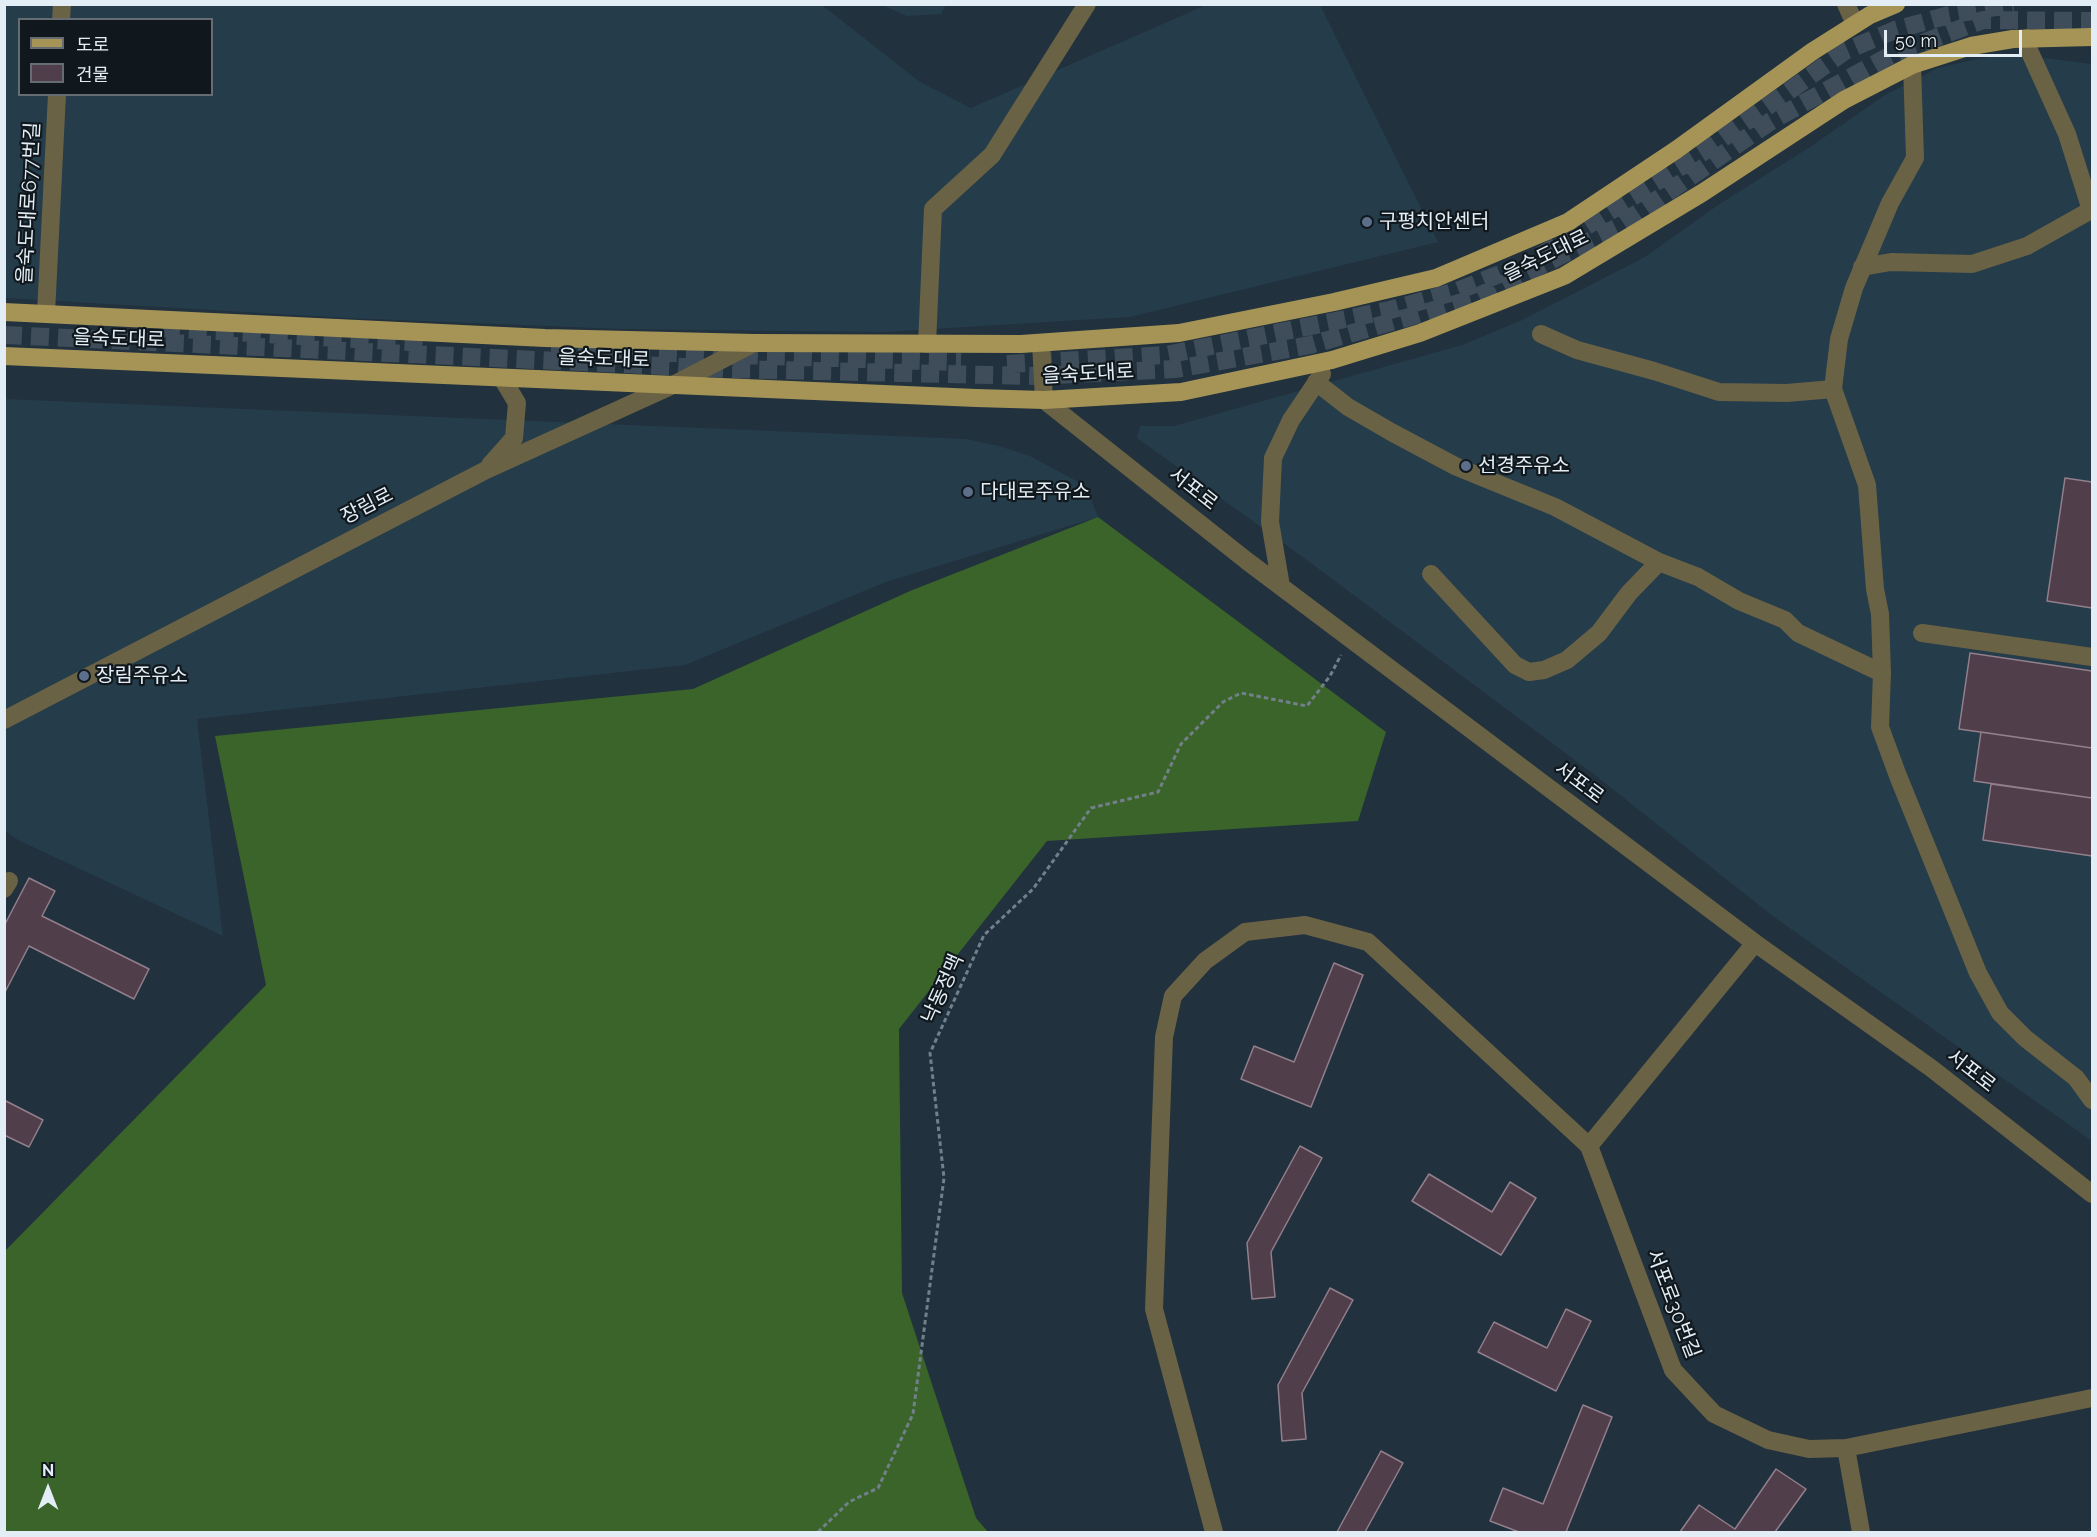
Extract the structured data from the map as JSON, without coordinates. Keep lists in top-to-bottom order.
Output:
{
  "streets": {
    "main road": ["을숙도대로"],
    "street": [
      "을숙도대로677번길",
      "서포로",
      "장림로",
      "서포로30번길"
    ],
    "path": ["낙동정맥"]
  },
  "crossings": [
    ["을숙도대로677번길", "을숙도대로"],
    ["을숙도대로", "서포로"],
    ["을숙도대로", "장림로"],
    ["서포로", "낙동정맥"]
  ],
  "places": [
    "구평치안센터",
    "선경주유소",
    "다대로주유소",
    "장림주유소"
  ],
  "legend": ["도로", "건물"],
  "scale_bar": "50 m",
  "north": "top"
}
